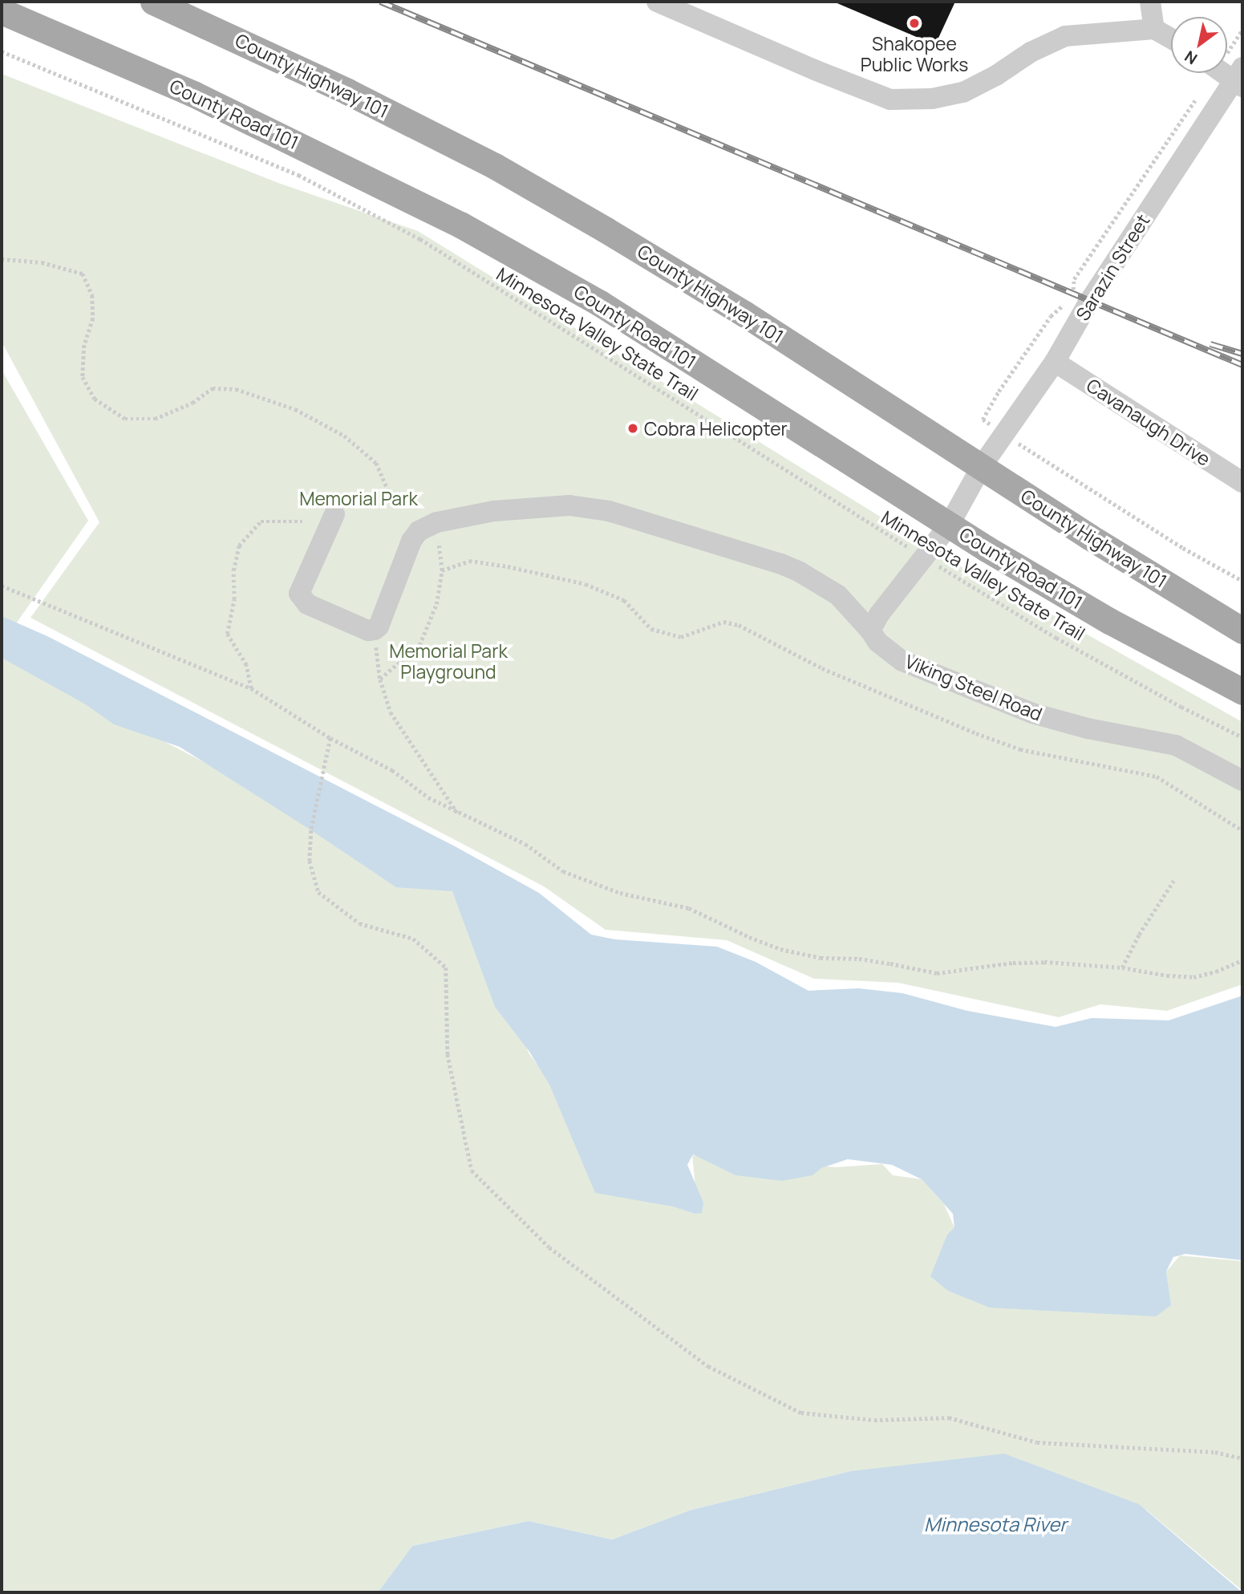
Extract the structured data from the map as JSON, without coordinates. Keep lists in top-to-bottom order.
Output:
{
  "streets": {
    "main road": ["County Highway 101", "County Road 101"],
    "street": ["Sarazin Street", "Cavanaugh Drive", "Viking Steel Road"],
    "path": ["Minnesota Valley State Trail"]
  },
  "crossings": [
    ["County Highway 101", "Sarazin Street"],
    ["Sarazin Street", "Cavanaugh Drive"]
  ],
  "water": ["Minnesota River"],
  "parks": ["Memorial Park", "Memorial Park Playground"],
  "places": ["Shakopee Public Works", "Cobra Helicopter"],
  "north": "bottom left"
}
